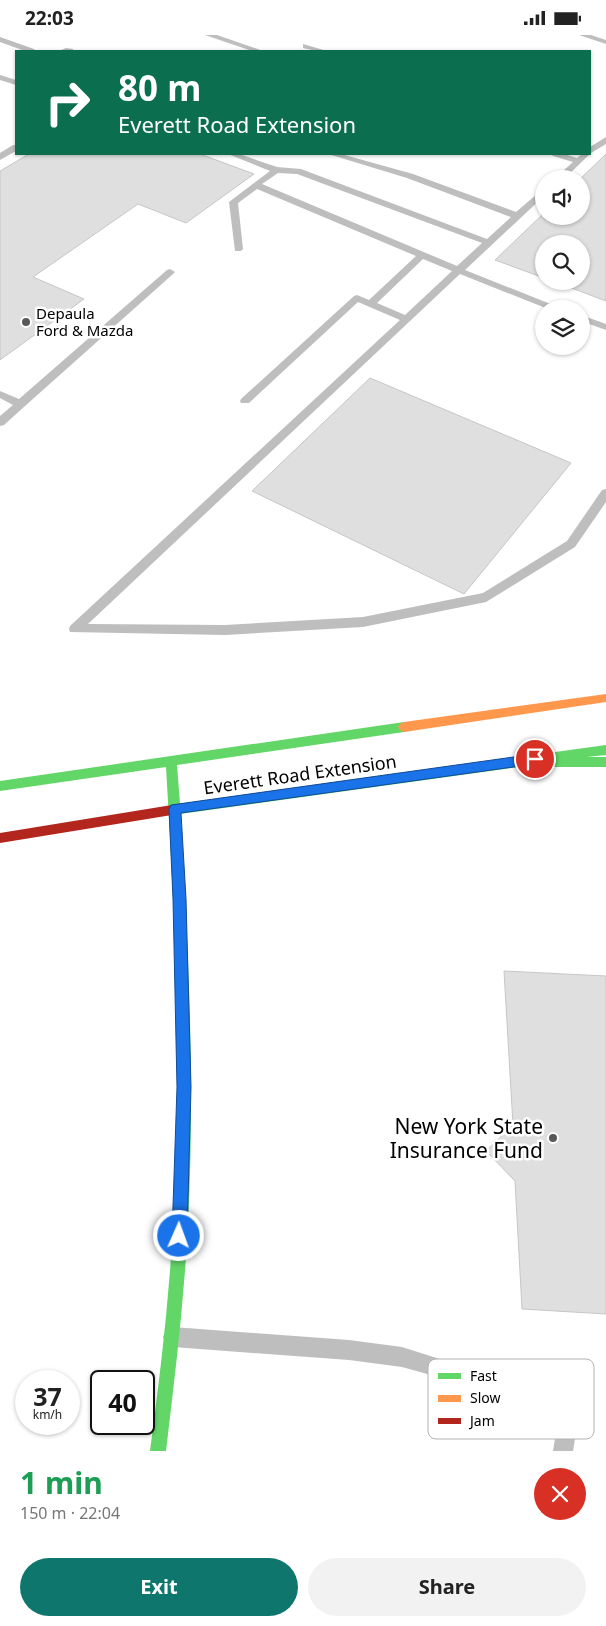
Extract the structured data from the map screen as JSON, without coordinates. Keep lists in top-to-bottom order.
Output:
{
  "streets": {
    "main road": ["Everett Road Extension"]
  },
  "places": ["Depaula Ford & Mazda", "New York State Insurance Fund"],
  "legend": ["Fast", "Slow", "Jam"],
  "page": {
    "status": "22:03",
    "turn": ["80 m", "Everett Road Extension"],
    "speed": "37 km/h",
    "limit": "40",
    "heading": ["1 min", "150 m · 22:04"],
    "buttons": ["Exit", "Share"]
  }
}
